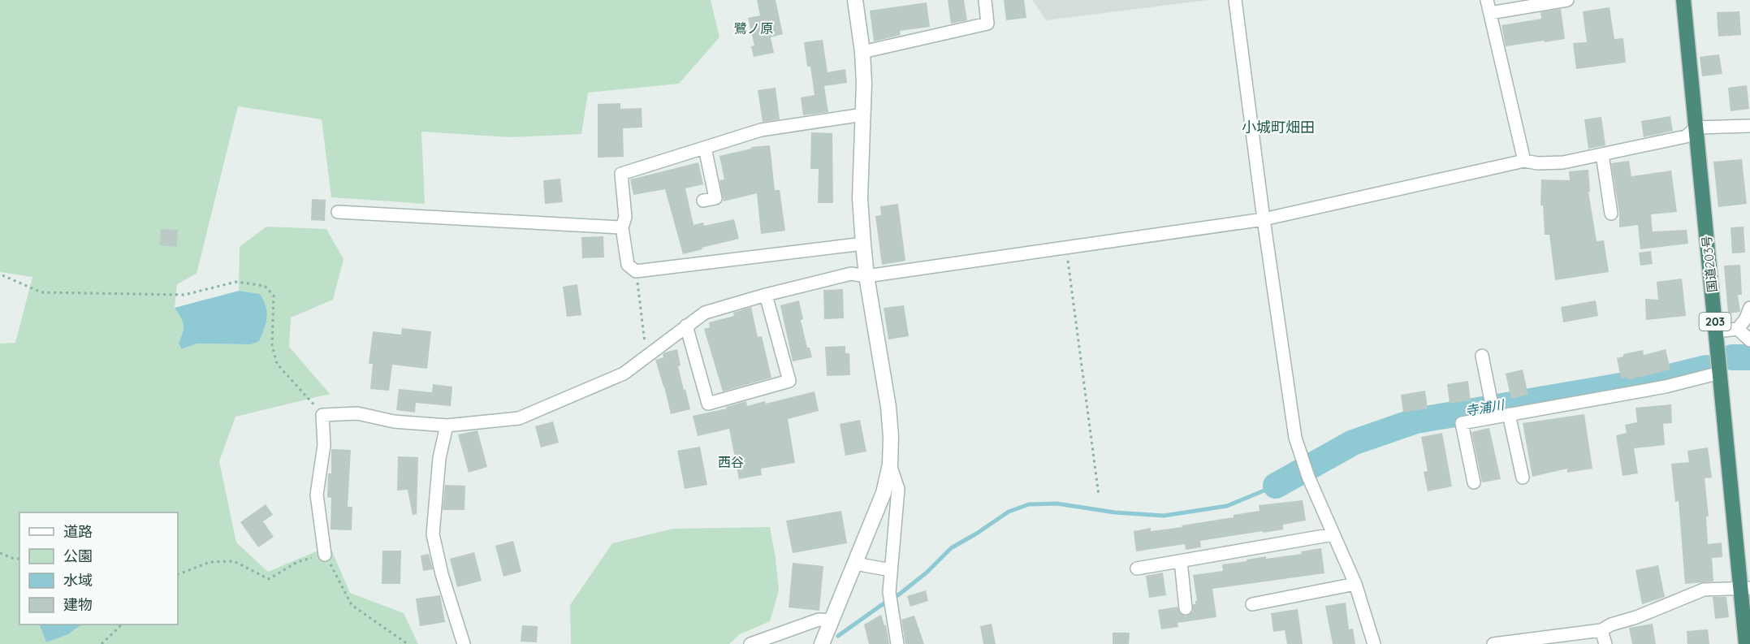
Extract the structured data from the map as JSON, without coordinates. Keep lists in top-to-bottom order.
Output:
{
  "streets": {
    "highway": ["国道203号", "203"]
  },
  "districts": ["鷺ノ原", "小城町畑田", "西谷"],
  "water": ["寺浦川"],
  "legend": [
    "道路",
    "公園",
    "水域",
    "建物"
  ]
}
